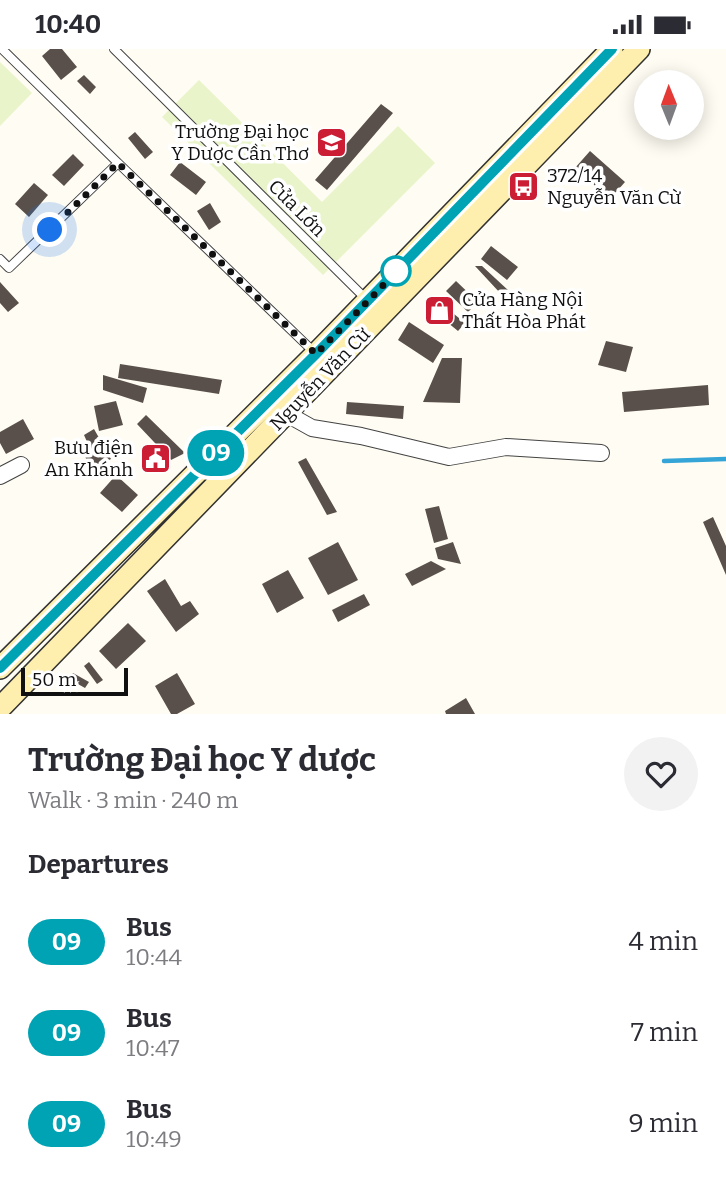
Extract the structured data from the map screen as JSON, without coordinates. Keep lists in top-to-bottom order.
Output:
{
  "streets": {
    "main road": ["Nguyễn Văn Cừ"],
    "lane": ["Cửa Lớn"]
  },
  "crossings": [
    ["Cửa Lớn", "Nguyễn Văn Cừ"]
  ],
  "places": {
    "school or university": ["Trường Đại học Y Dược Cần Thơ"],
    "bus stop": ["372/14 Nguyễn Văn Cừ"],
    "shop": ["Cửa Hàng Nội Thất Hòa Phát"],
    "public building": ["Bưu điện An Khánh"]
  },
  "lines": ["bus line 09"],
  "scale_bar": "50 m",
  "north": "top",
  "page": {
    "status": "10:40",
    "on_map": "09",
    "scale": "50 m",
    "heading": [
      ["Trường Đại học Y dược", "Walk · 3 min · 240 m"],
      "Departures"
    ],
    "list": [
      {
        "mark": "09",
        "name": "Bus",
        "note": "10:44",
        "value": "4 min"
      },
      {
        "mark": "09",
        "name": "Bus",
        "note": "10:47",
        "value": "7 min"
      },
      {
        "mark": "09",
        "name": "Bus",
        "note": "10:49",
        "value": "9 min"
      }
    ]
  }
}
